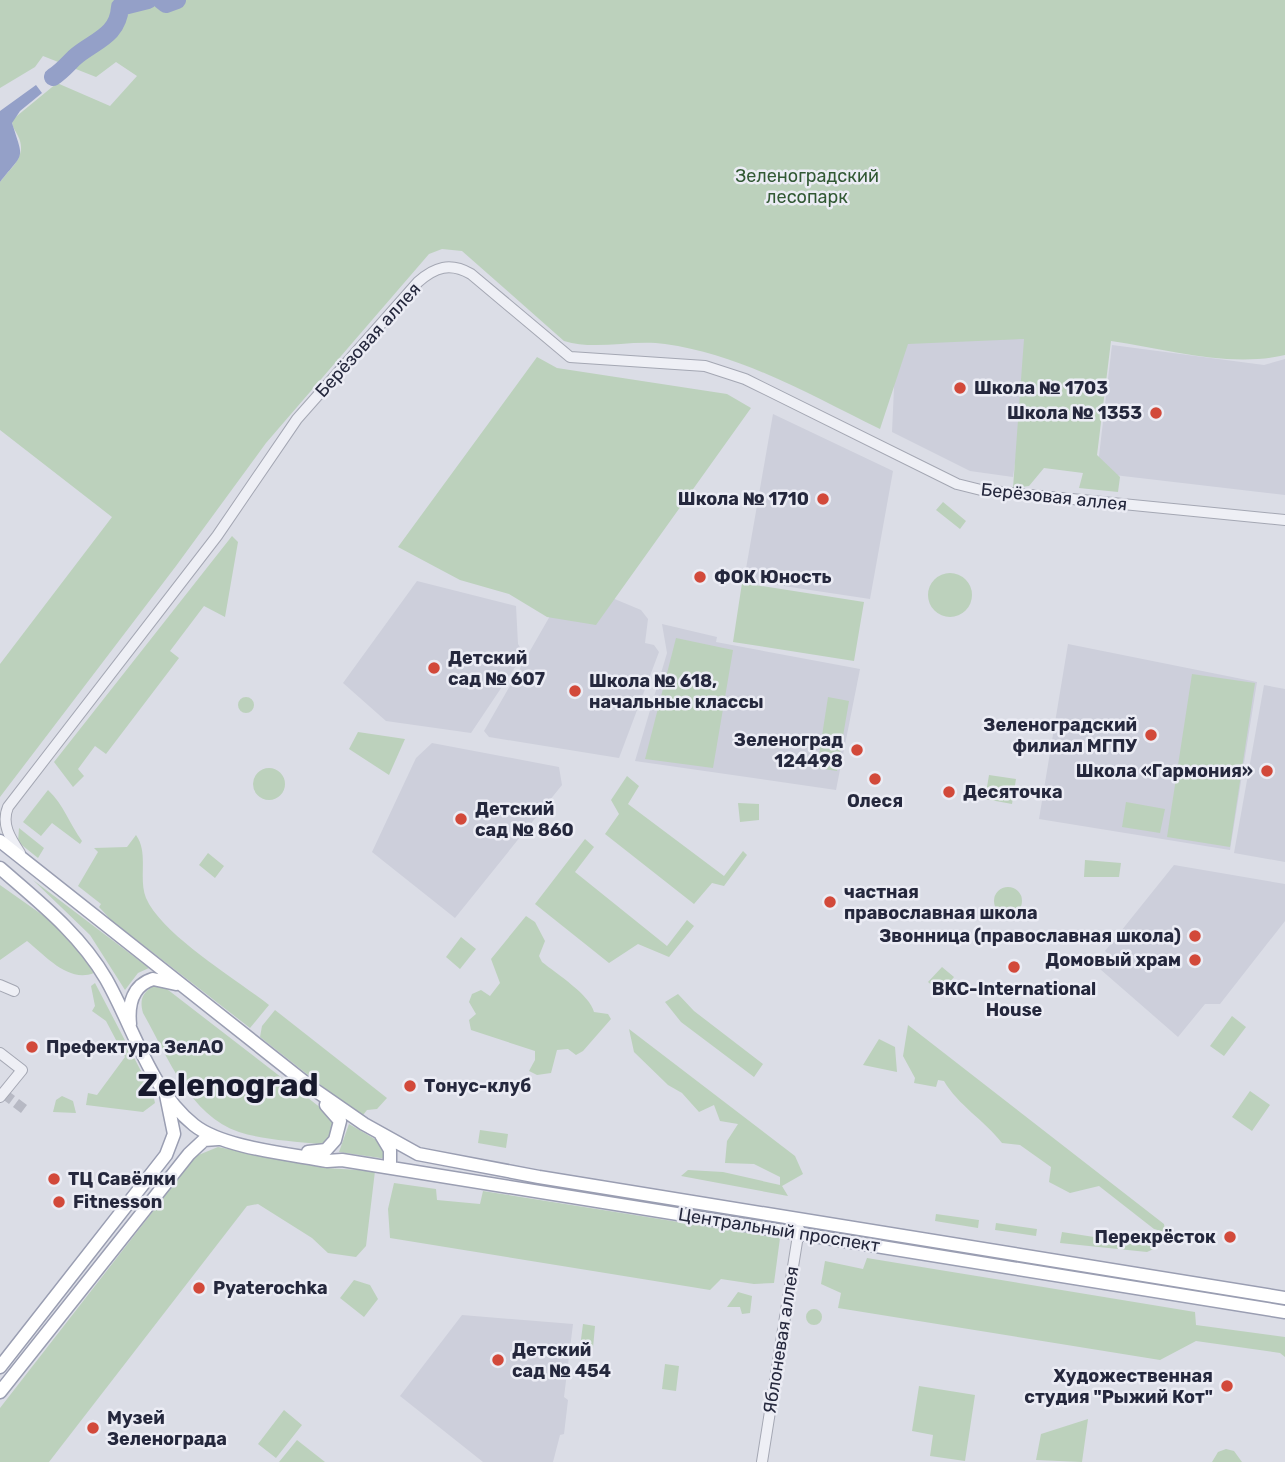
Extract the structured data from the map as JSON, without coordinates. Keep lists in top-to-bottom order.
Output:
{
  "streets": {
    "main road": ["Центральный проспект"],
    "street": ["Берёзовая аллея", "Яблоневая аллея"]
  },
  "crossings": [
    ["Центральный проспект", "Яблоневая аллея"]
  ],
  "districts": ["Zelenograd"],
  "parks": ["Зеленоградский лесопарк"],
  "places": [
    "Школа № 1703",
    "Школа № 1353",
    "Школа № 1710",
    "ФОК Юность",
    "Детский сад № 607",
    "Школа № 618, начальные классы",
    "Зеленоградский филиал МГПУ",
    "Зеленоград 124498",
    "Школа «Гармония»",
    "Олеся",
    "Десяточка",
    "Детский сад № 860",
    "частная православная школа",
    "Звонница (православная школа)",
    "Домовый храм",
    "ВКС-International House",
    "Префектура ЗелАО",
    "Тонус-клуб",
    "ТЦ Савёлки",
    "Fitnesson",
    "Перекрёсток",
    "Pyaterochka",
    "Детский сад № 454",
    "Художественная студия \"Рыжий Кот\"",
    "Музей Зеленограда"
  ]
}
